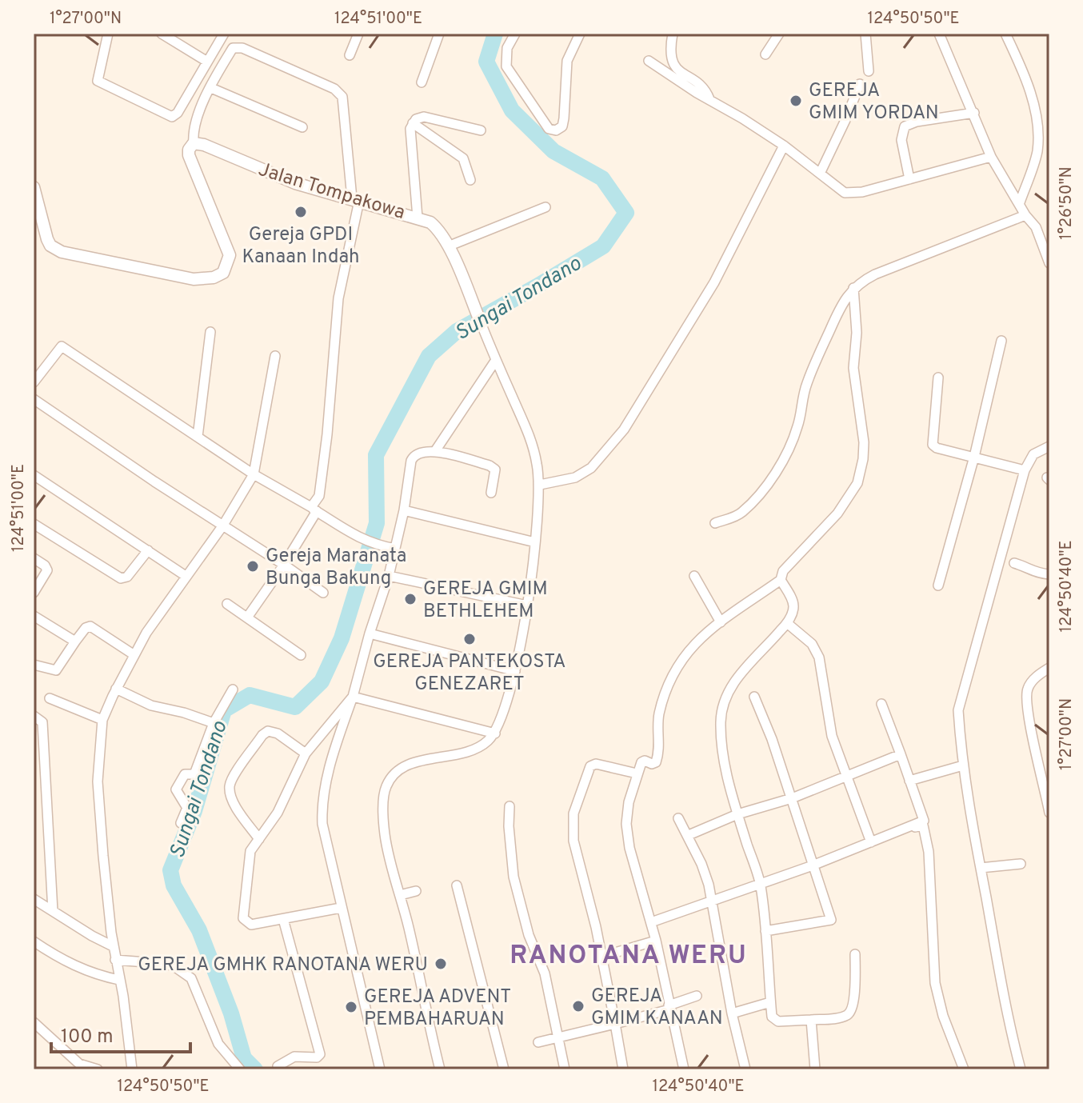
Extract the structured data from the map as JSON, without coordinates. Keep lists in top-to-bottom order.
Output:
{
  "streets": {
    "street": ["Jalan Tompakowa"]
  },
  "districts": ["RANOTANA WERU"],
  "water": ["Sungai Tondano"],
  "places": [
    "GEREJA GMIM YORDAN",
    "Gereja GPDI Kanaan Indah",
    "Gereja Maranata Bunga Bakung",
    "GEREJA GMIM BETHLEHEM",
    "GEREJA PANTEKOSTA GENEZARET",
    "GEREJA GMHK RANOTANA WERU",
    "GEREJA GMIM KANAAN",
    "GEREJA ADVENT PEMBAHARUAN"
  ],
  "scale_bar": "100 m",
  "coordinates": [
    "1°27'00\"N",
    "124°51'00\"E",
    "124°50'50\"E",
    "1°26'50\"N",
    "124°50'40\"E"
  ]
}
